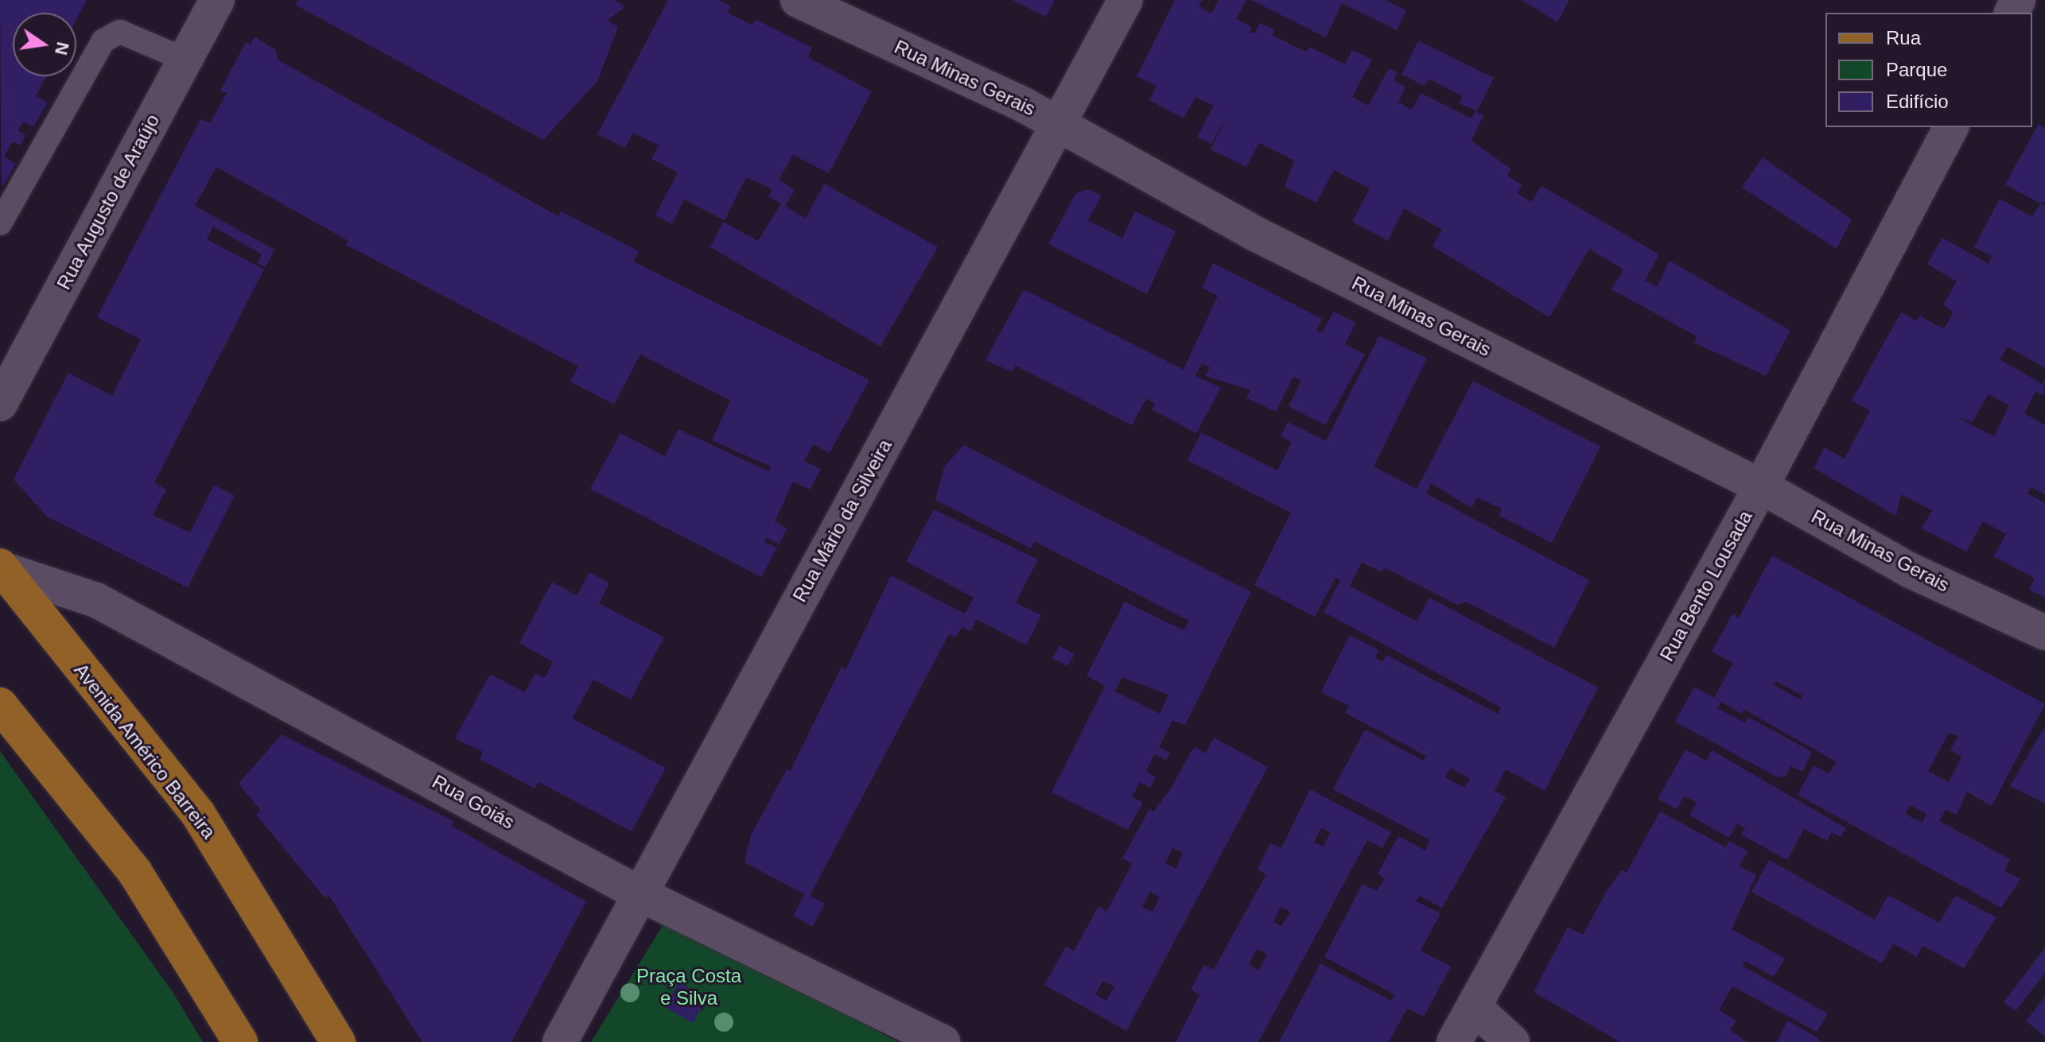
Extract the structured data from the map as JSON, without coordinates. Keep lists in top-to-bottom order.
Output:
{
  "streets": {
    "main road": ["Avenida Américo Barreira"],
    "street": [
      "Rua Minas Gerais",
      "Rua Augusto de Araújo",
      "Rua Mário da Silveira",
      "Rua Bento Lousada",
      "Rua Goiás"
    ]
  },
  "crossings": [
    ["Rua Minas Gerais", "Rua Mário da Silveira"],
    ["Rua Minas Gerais", "Rua Bento Lousada"],
    ["Rua Mário da Silveira", "Rua Goiás"],
    ["Avenida Américo Barreira", "Rua Goiás"]
  ],
  "parks": ["Praça Costa e Silva"],
  "legend": ["Rua", "Parque", "Edifício"],
  "north": "right"
}
